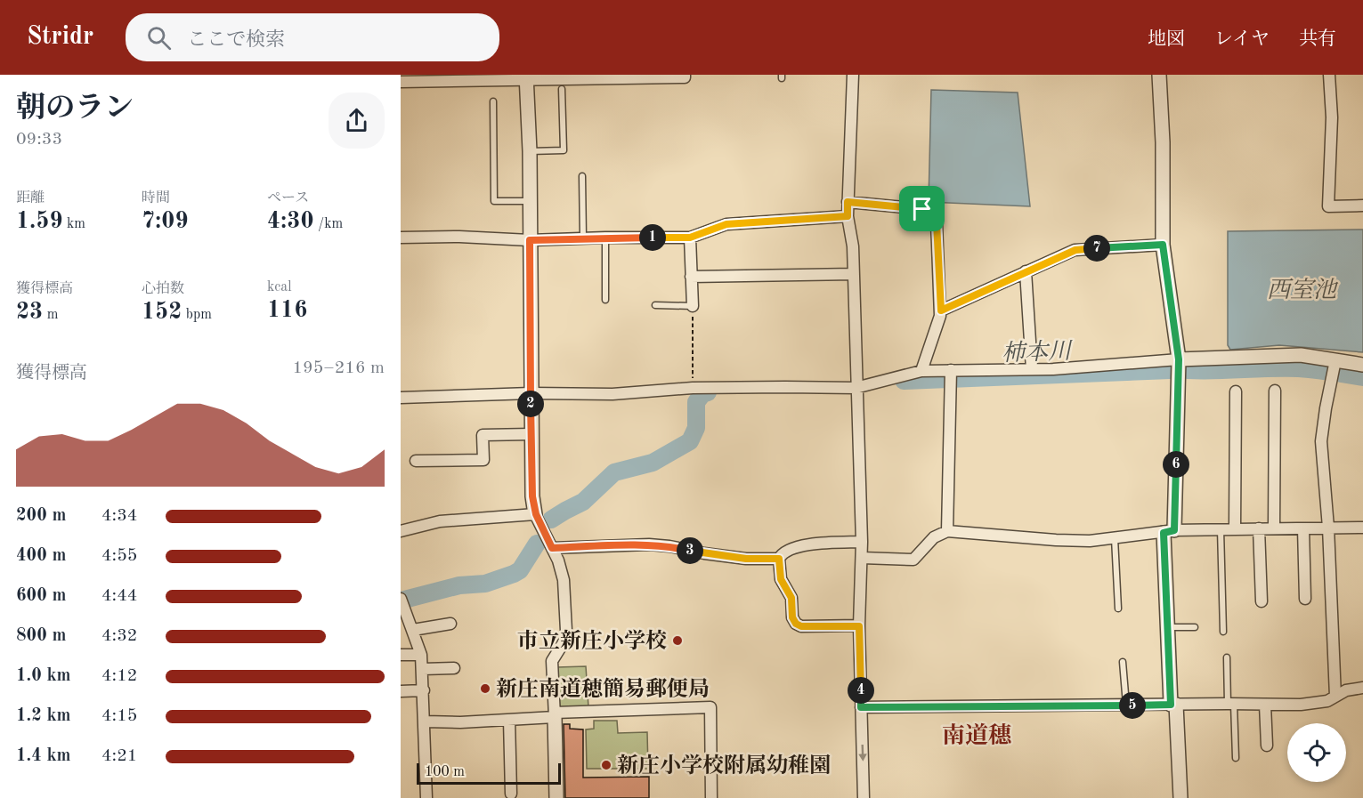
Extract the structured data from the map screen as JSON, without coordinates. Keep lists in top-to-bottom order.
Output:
{
  "districts": ["南道穗"],
  "water": ["西室池", "柿本川"],
  "places": ["市立新庄小学校", "新庄南道穂簡易郵便局", "新庄小学校附属幼稚園"],
  "scale_bar": "100 m",
  "page": {
    "header": "Stridr",
    "search": "ここで検索",
    "nav": ["地図", "レイヤ", "共有"],
    "heading": ["朝のラン", "09:33"],
    "stats": [
      ["距離", "1.59 km"],
      ["時間", "7:09"],
      ["ペース", "4:30 /km"],
      ["獲得標高", "23 m"],
      ["心拍数", "152 bpm"],
      ["kcal", "116"]
    ],
    "pins": [
      "1",
      "7",
      "2",
      "6",
      "3",
      "4",
      "5"
    ],
    "chart": ["獲得標高", "195–216 m"],
    "list": [
      {
        "name": "200 m",
        "note": "4:34"
      },
      {
        "name": "400 m",
        "note": "4:55"
      },
      {
        "name": "600 m",
        "note": "4:44"
      },
      {
        "name": "800 m",
        "note": "4:32"
      },
      {
        "name": "1.0 km",
        "note": "4:12"
      },
      {
        "name": "1.2 km",
        "note": "4:15"
      },
      {
        "name": "1.4 km",
        "note": "4:21"
      }
    ],
    "scale": "100 m"
  }
}
